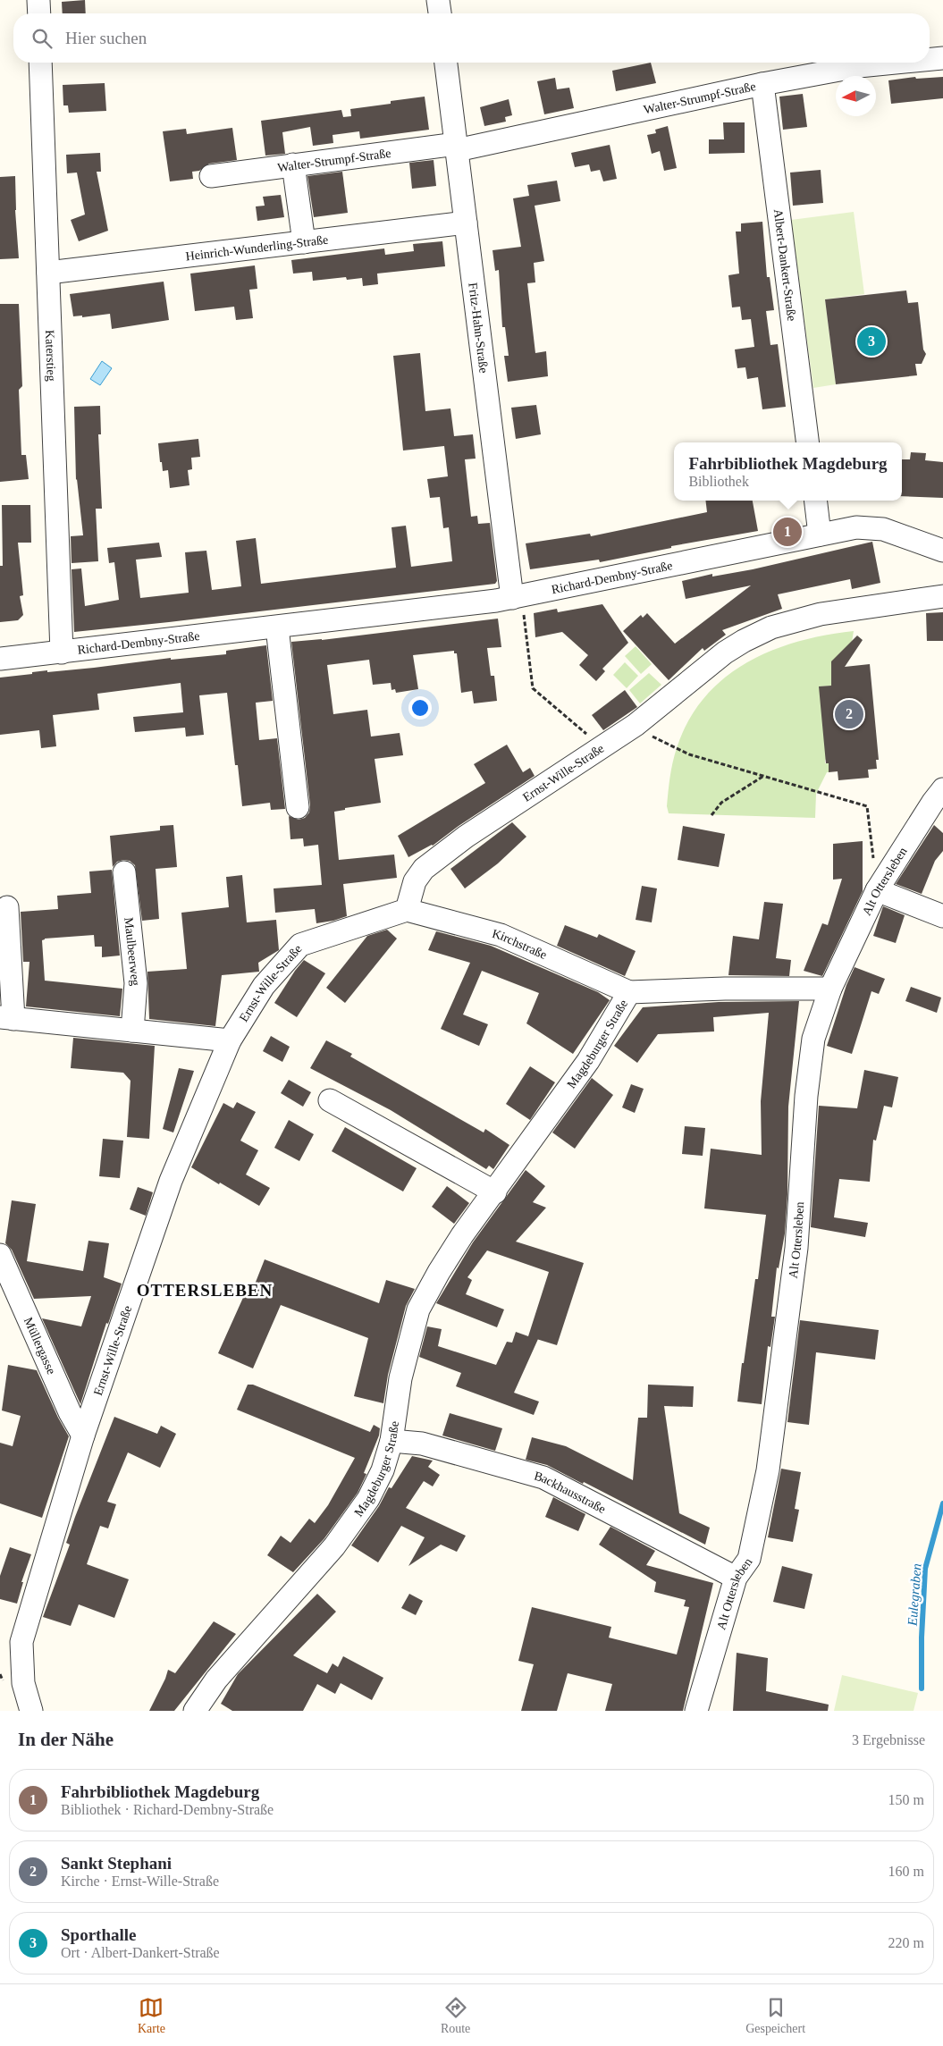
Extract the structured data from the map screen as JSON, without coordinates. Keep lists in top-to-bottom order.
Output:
{
  "streets": {
    "street": [
      "Walter-Strumpf-Straße",
      "Heinrich-Wunderling-Straße",
      "Albert-Dankert-Straße",
      "Fritz-Hahn-Straße",
      "Katerstieg",
      "Richard-Dembny-Straße",
      "Ernst-Wille-Straße",
      "Alt Ottersleben",
      "Kirchstraße",
      "Maulbeerweg",
      "Magdeburger Straße",
      "Müllergasse",
      "Backhausstraße"
    ]
  },
  "crossings": [
    ["Walter-Strumpf-Straße", "Albert-Dankert-Straße"],
    ["Walter-Strumpf-Straße", "Fritz-Hahn-Straße"],
    ["Heinrich-Wunderling-Straße", "Fritz-Hahn-Straße"],
    ["Heinrich-Wunderling-Straße", "Katerstieg"],
    ["Fritz-Hahn-Straße", "Richard-Dembny-Straße"],
    ["Katerstieg", "Richard-Dembny-Straße"],
    ["Ernst-Wille-Straße", "Kirchstraße"],
    ["Ernst-Wille-Straße", "Müllergasse"],
    ["Alt Ottersleben", "Magdeburger Straße"],
    ["Alt Ottersleben", "Backhausstraße"],
    ["Kirchstraße", "Magdeburger Straße"],
    ["Magdeburger Straße", "Backhausstraße"]
  ],
  "districts": ["OTTERSLEBEN"],
  "water": ["Eulegraben"],
  "north": "left",
  "page": {
    "search": "Hier suchen",
    "pins": ["3", "1", "2"],
    "popup": ["Fahrbibliothek Magdeburg", "Bibliothek"],
    "heading": ["In der Nähe", "3 Ergebnisse"],
    "list": [
      {
        "mark": "1",
        "name": "Fahrbibliothek Magdeburg",
        "note": "Bibliothek · Richard-Dembny-Straße",
        "value": "150 m"
      },
      {
        "mark": "2",
        "name": "Sankt Stephani",
        "note": "Kirche · Ernst-Wille-Straße",
        "value": "160 m"
      },
      {
        "mark": "3",
        "name": "Sporthalle",
        "note": "Ort · Albert-Dankert-Straße",
        "value": "220 m"
      }
    ],
    "nav": ["Karte", "Route", "Gespeichert"]
  }
}
